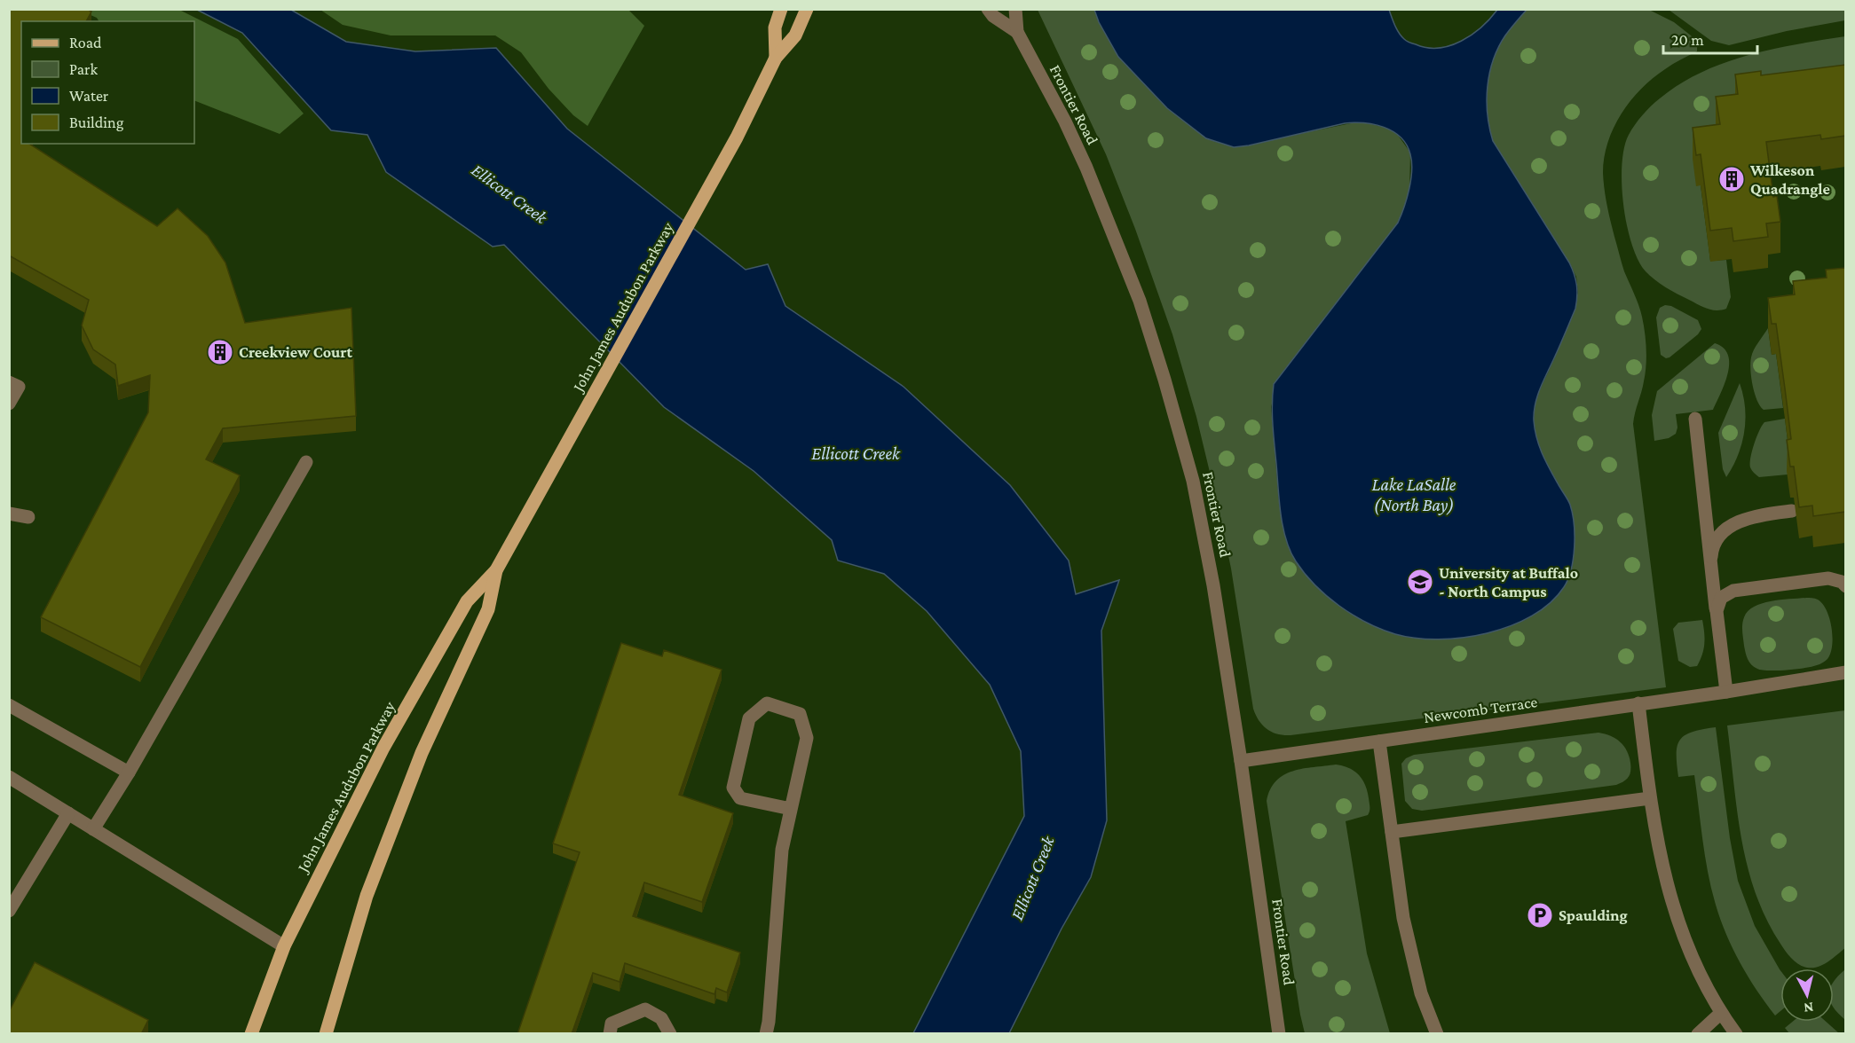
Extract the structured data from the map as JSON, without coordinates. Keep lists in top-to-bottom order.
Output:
{
  "streets": {
    "main road": ["John James Audubon Parkway"],
    "street": ["Frontier Road", "Newcomb Terrace"]
  },
  "crossings": [
    ["Frontier Road", "Newcomb Terrace"]
  ],
  "water": ["Ellicott Creek", "Lake LaSalle (North Bay)"],
  "places": {
    "building": ["Wilkeson Quadrangle", "Creekview Court"],
    "school or university": ["University at Buffalo - North Campus"],
    "parking": ["Spaulding"]
  },
  "legend": [
    "Road",
    "Park",
    "Water",
    "Building"
  ],
  "scale_bar": "20 m",
  "north": "bottom"
}
